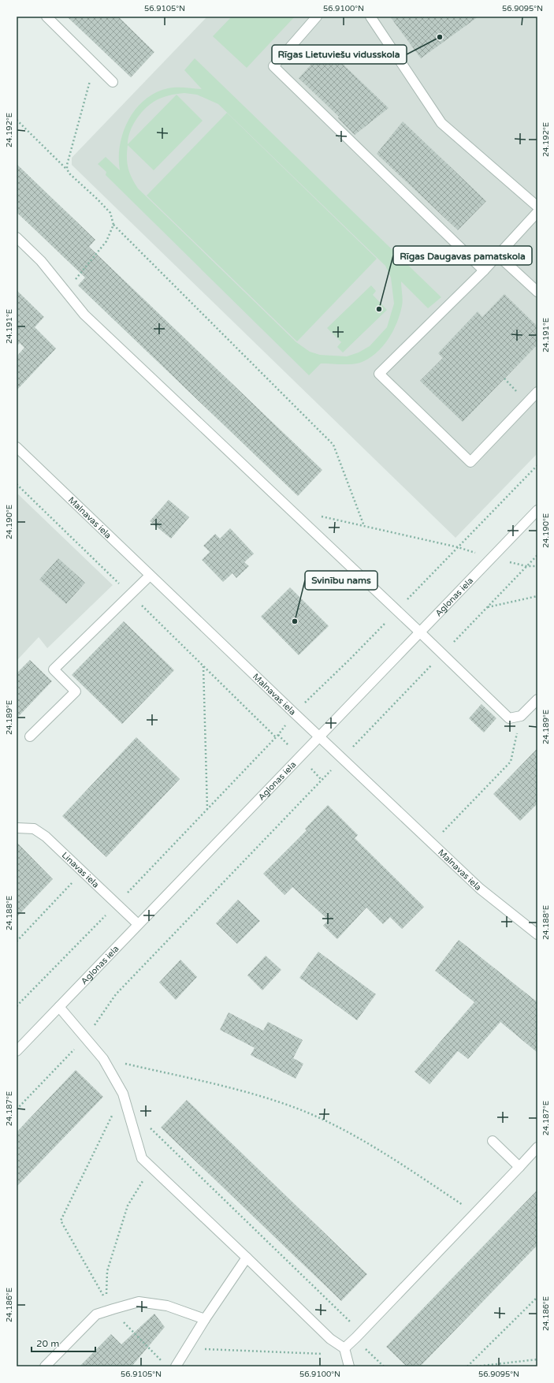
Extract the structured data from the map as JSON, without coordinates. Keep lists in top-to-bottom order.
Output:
{
  "streets": {
    "street": ["Malnavas iela", "Aglonas iela", "Linavas iela"]
  },
  "crossings": [
    ["Malnavas iela", "Aglonas iela"],
    ["Aglonas iela", "Linavas iela"]
  ],
  "places": ["Rīgas Lietuviešu vidusskola", "Rīgas Daugavas pamatskola", "Svinību nams"],
  "scale_bar": "20 m",
  "coordinates": [
    "56.9105°N",
    "56.9100°N",
    "56.9095°N",
    "24.192°E",
    "24.191°E",
    "24.190°E",
    "24.189°E",
    "24.188°E",
    "24.187°E",
    "24.186°E"
  ]
}
